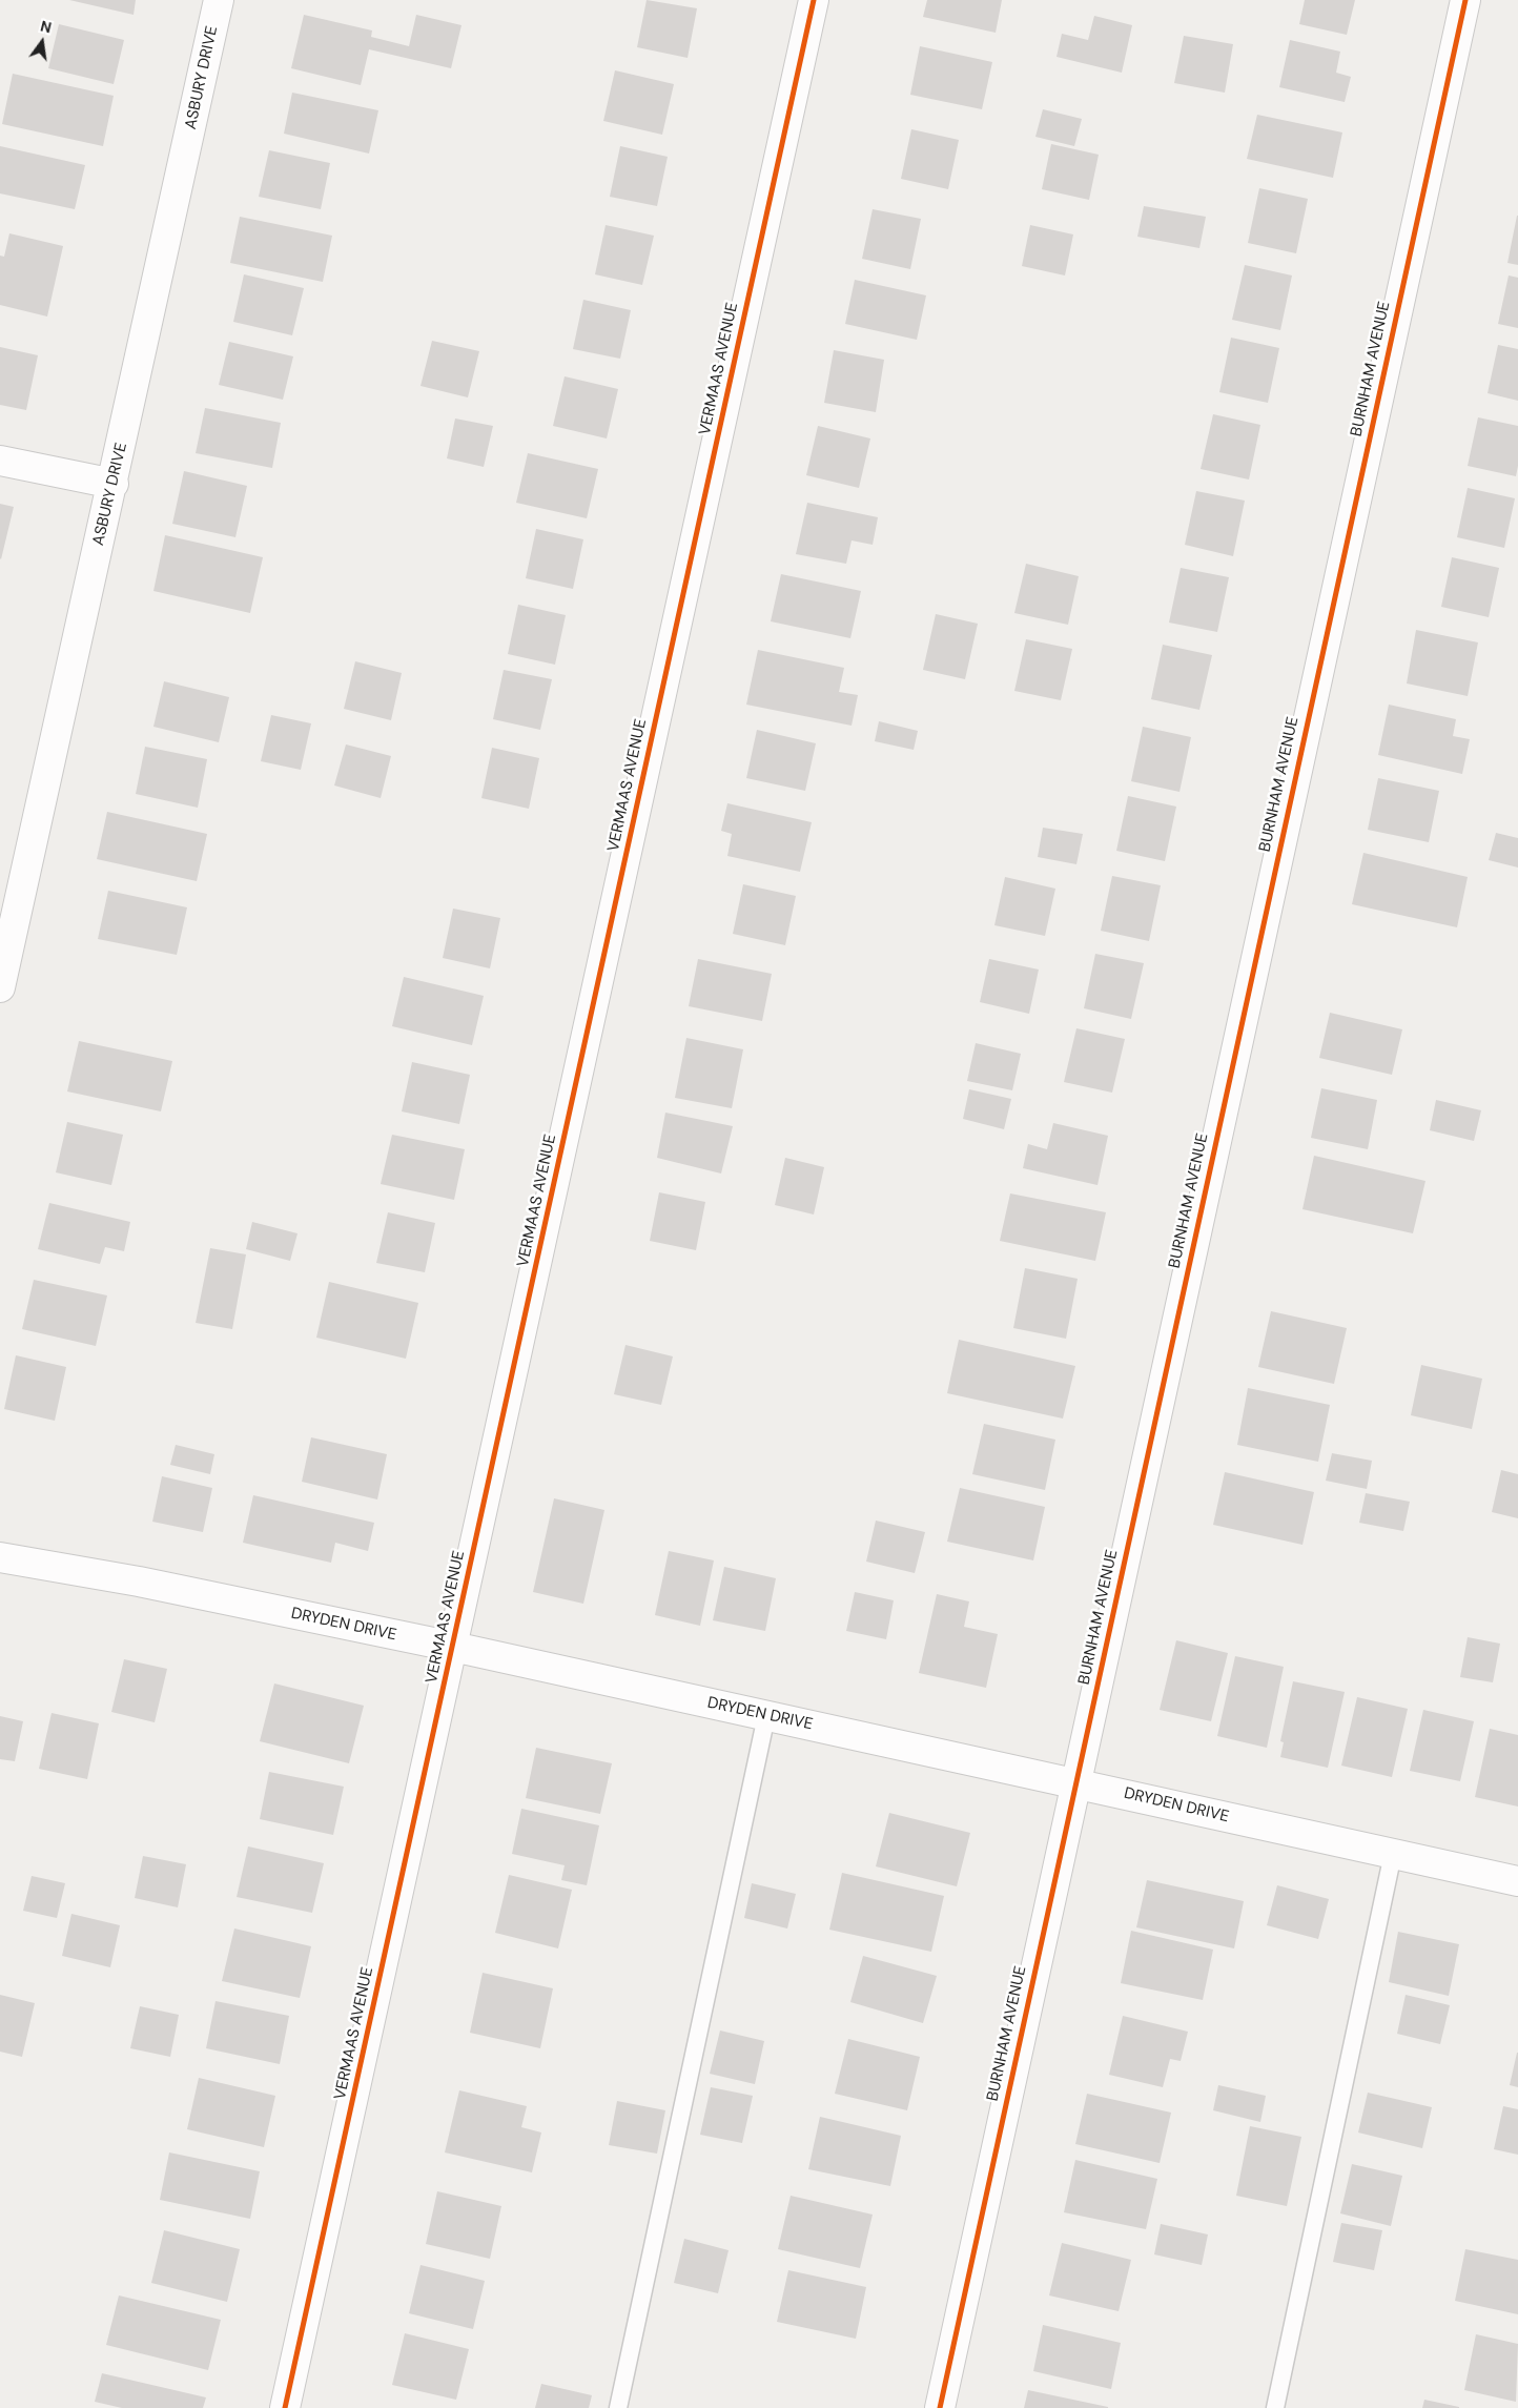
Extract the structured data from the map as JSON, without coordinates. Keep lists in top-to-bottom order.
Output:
{
  "streets": {
    "street": [
      "ASBURY DRIVE",
      "VERMAAS AVENUE",
      "BURNHAM AVENUE",
      "DRYDEN DRIVE"
    ]
  },
  "crossings": [
    ["VERMAAS AVENUE", "DRYDEN DRIVE"],
    ["BURNHAM AVENUE", "DRYDEN DRIVE"]
  ],
  "north": "top"
}
